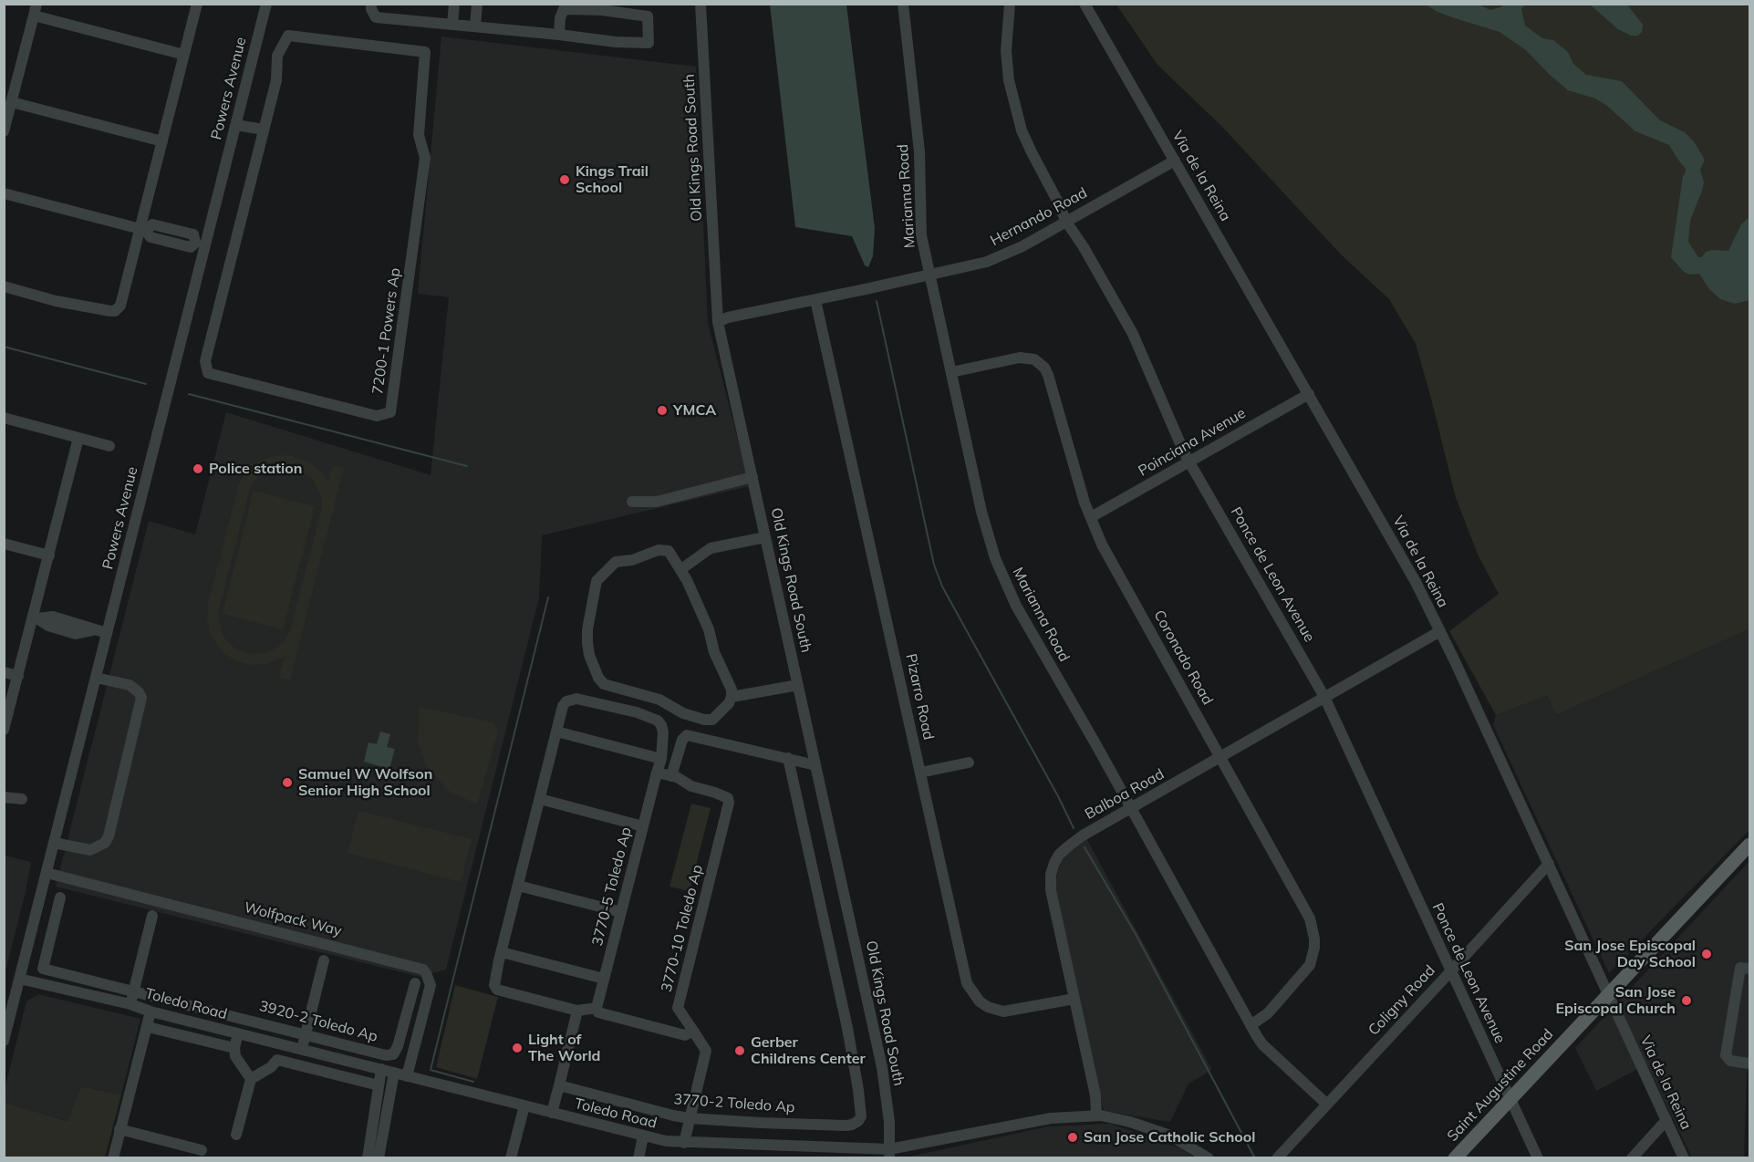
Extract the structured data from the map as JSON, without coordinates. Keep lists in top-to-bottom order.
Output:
{
  "streets": {
    "main road": ["Saint Augustine Road"],
    "street": [
      "Powers Avenue",
      "Old Kings Road South",
      "Via de la Reina",
      "Marianna Road",
      "Hernando Road",
      "7200-1 Powers Ap",
      "Poinciana Avenue",
      "Ponce de Leon Avenue",
      "Coronado Road",
      "Pizarro Road",
      "Balboa Road",
      "3770-5 Toledo Ap",
      "Wolfpack Way",
      "3770-10 Toledo Ap",
      "Coligny Road",
      "Toledo Road",
      "3920-2 Toledo Ap",
      "3770-2 Toledo Ap"
    ]
  },
  "crossings": [
    ["Powers Avenue", "Wolfpack Way"],
    ["Powers Avenue", "Toledo Road"],
    ["Old Kings Road South", "Hernando Road"],
    ["Old Kings Road South", "Toledo Road"],
    ["Via de la Reina", "Hernando Road"],
    ["Via de la Reina", "Poinciana Avenue"],
    ["Via de la Reina", "Balboa Road"],
    ["Via de la Reina", "Coligny Road"],
    ["Via de la Reina", "Saint Augustine Road"],
    ["Marianna Road", "Hernando Road"],
    ["Marianna Road", "Coronado Road"],
    ["Marianna Road", "Balboa Road"],
    ["Marianna Road", "Coligny Road"],
    ["Hernando Road", "Ponce de Leon Avenue"],
    ["Hernando Road", "Pizarro Road"],
    ["Poinciana Avenue", "Ponce de Leon Avenue"],
    ["Poinciana Avenue", "Coronado Road"],
    ["Ponce de Leon Avenue", "Balboa Road"],
    ["Ponce de Leon Avenue", "Coligny Road"],
    ["Ponce de Leon Avenue", "Saint Augustine Road"],
    ["Coronado Road", "Balboa Road"],
    ["Pizarro Road", "Balboa Road"],
    ["Balboa Road", "Toledo Road"],
    ["3770-5 Toledo Ap", "3770-10 Toledo Ap"],
    ["Wolfpack Way", "Toledo Road"]
  ],
  "places": [
    "Kings Trail School",
    "YMCA",
    "Police station",
    "Samuel W Wolfson Senior High School",
    "San Jose Episcopal Day School",
    "San Jose Episcopal Church",
    "Light of The World",
    "Gerber Childrens Center",
    "San Jose Catholic School"
  ]
}
